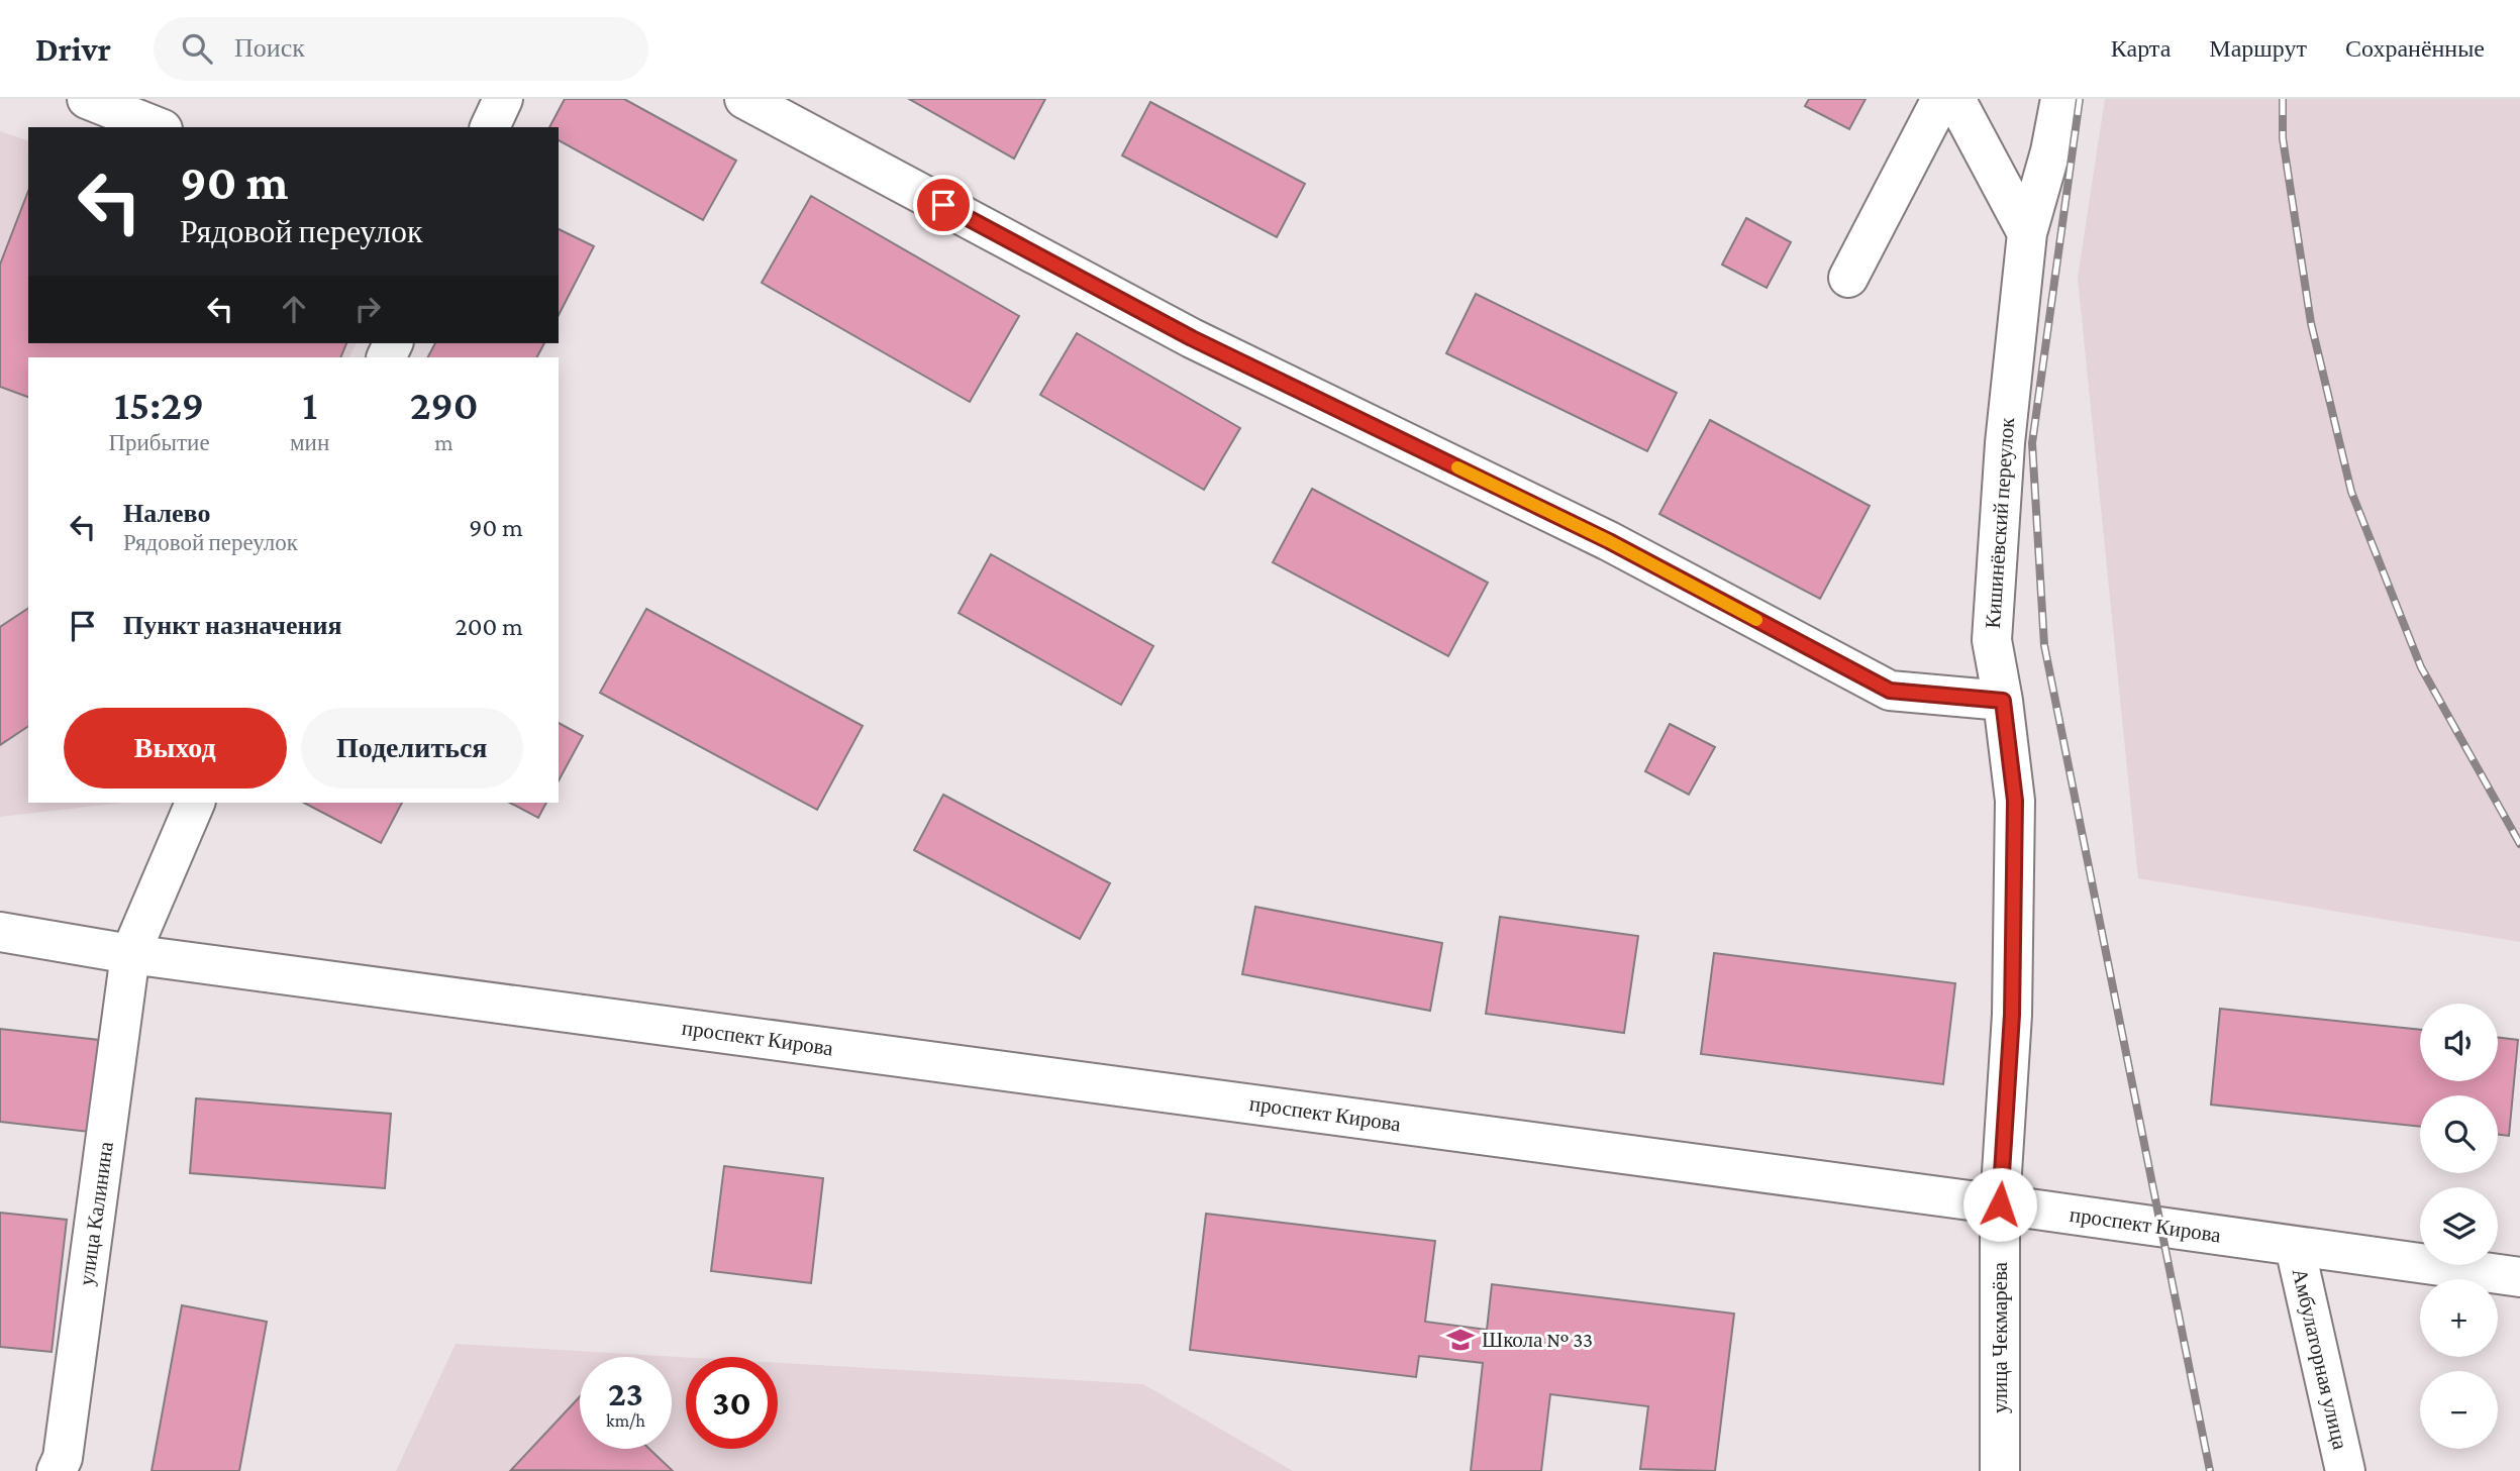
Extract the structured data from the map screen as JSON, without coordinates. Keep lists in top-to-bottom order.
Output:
{
  "streets": {
    "street": [
      "Кишинёвский переулок",
      "проспект Кирова",
      "улица Калинина",
      "улица Чекмарёва",
      "Амбулаторная улица"
    ]
  },
  "crossings": [
    ["Кишинёвский переулок", "проспект Кирова"],
    ["Кишинёвский переулок", "улица Чекмарёва"],
    ["проспект Кирова", "улица Калинина"],
    ["проспект Кирова", "улица Чекмарёва"],
    ["проспект Кирова", "Амбулаторная улица"]
  ],
  "places": {
    "school or university": ["Школа № 33"]
  },
  "page": {
    "header": "Drivr",
    "search": "Поиск",
    "nav": ["Карта", "Маршрут", "Сохранённые"],
    "turn": ["90 m", "Рядовой переулок"],
    "eta": [
      "15:29",
      "Прибытие",
      "1",
      "мин",
      "290",
      "m"
    ],
    "list": [
      {
        "name": "Налево",
        "note": "Рядовой переулок",
        "value": "90 m"
      },
      {
        "name": "Пункт назначения",
        "value": "200 m"
      }
    ],
    "buttons": ["Выход", "Поделиться"],
    "map_buttons": ["+", "−"],
    "speed": "23 km/h",
    "limit": "30"
  }
}
